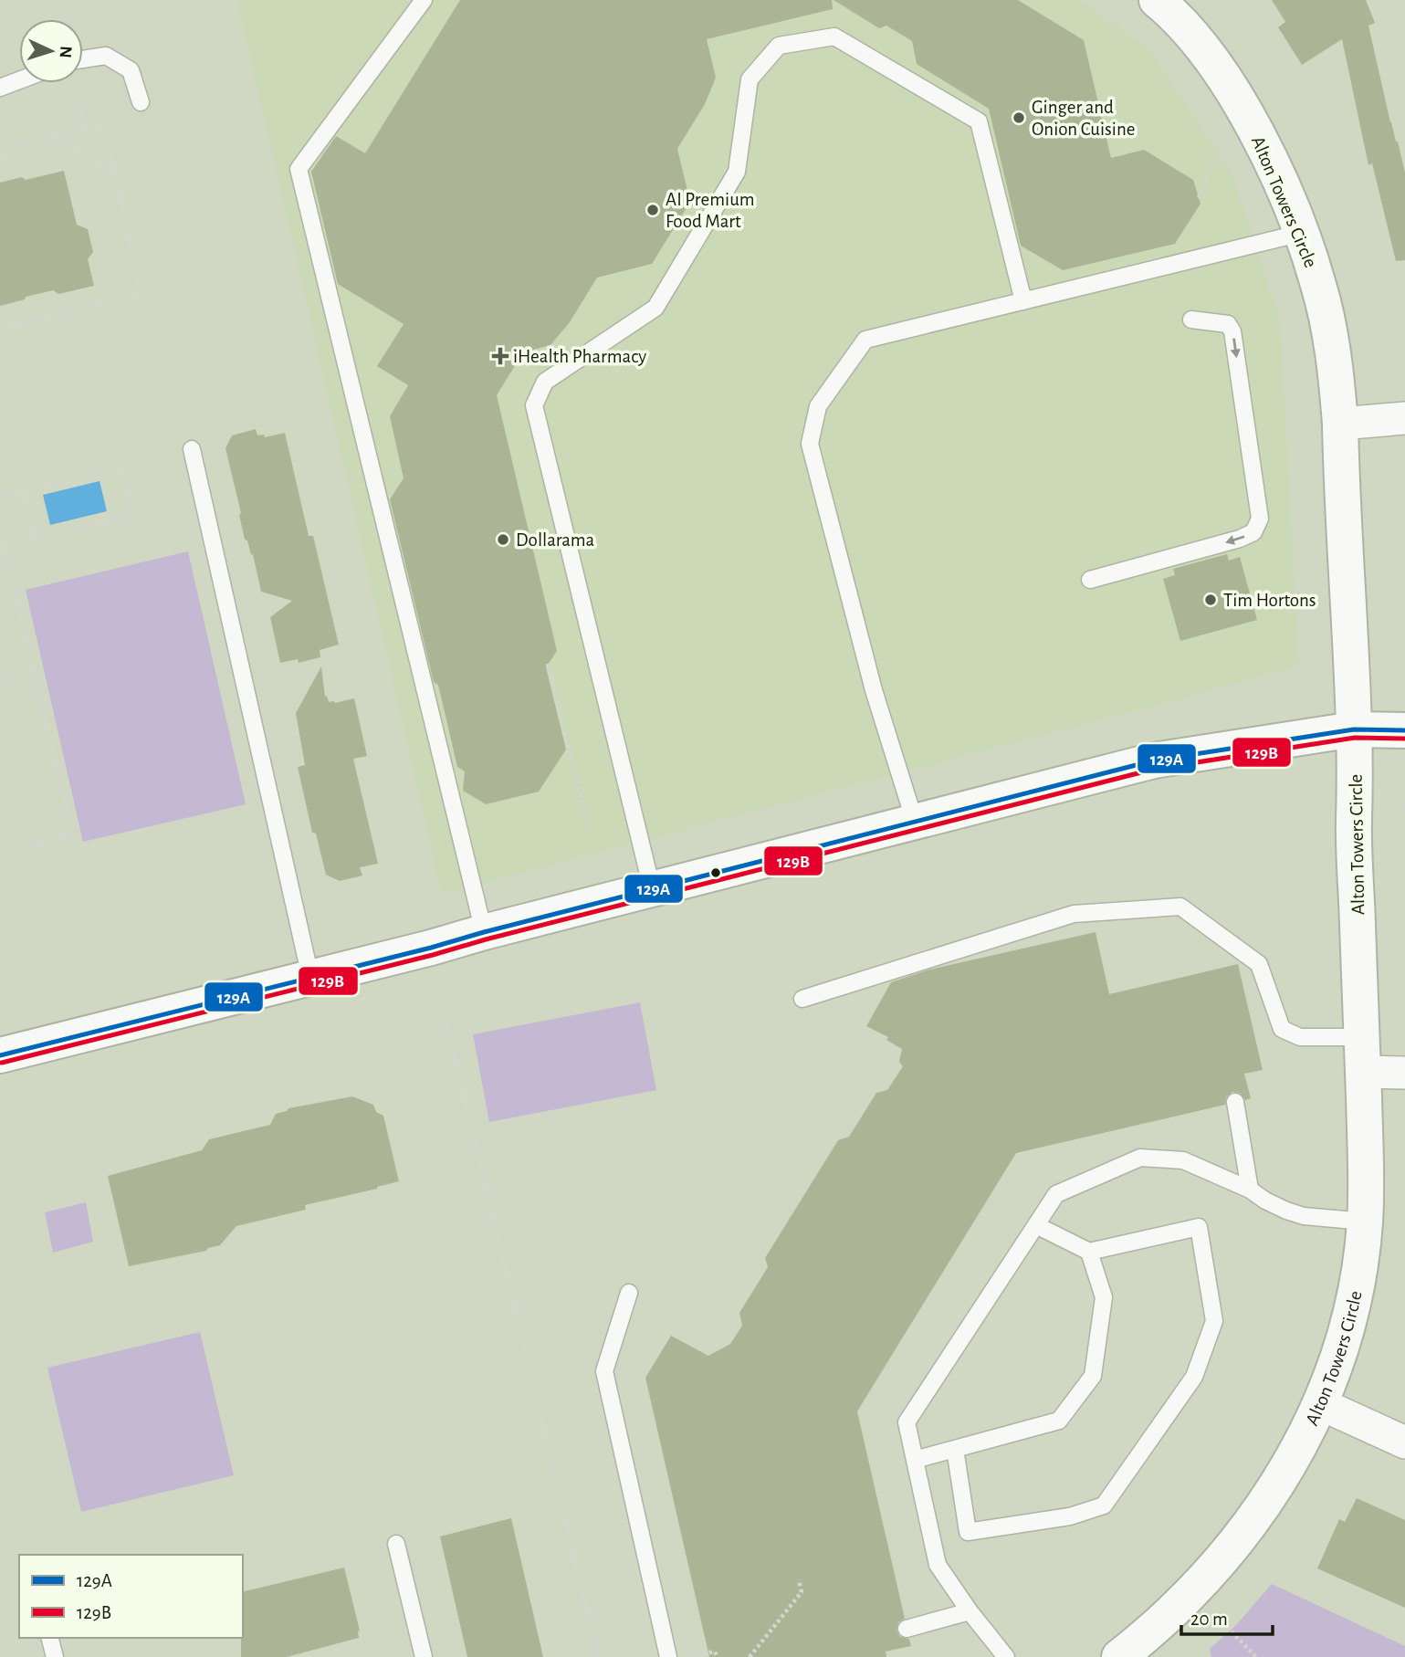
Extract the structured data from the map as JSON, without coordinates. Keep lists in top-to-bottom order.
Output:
{
  "streets": {
    "street": ["Alton Towers Circle"]
  },
  "places": {
    "other": [
      "Ginger and Onion Cuisine",
      "AI Premium Food Mart",
      "Dollarama",
      "Tim Hortons"
    ],
    "health": ["iHealth Pharmacy"]
  },
  "lines": ["transit line 129A", "transit line 129B"],
  "legend": ["129A", "129B"],
  "scale_bar": "20 m",
  "north": "right"
}
